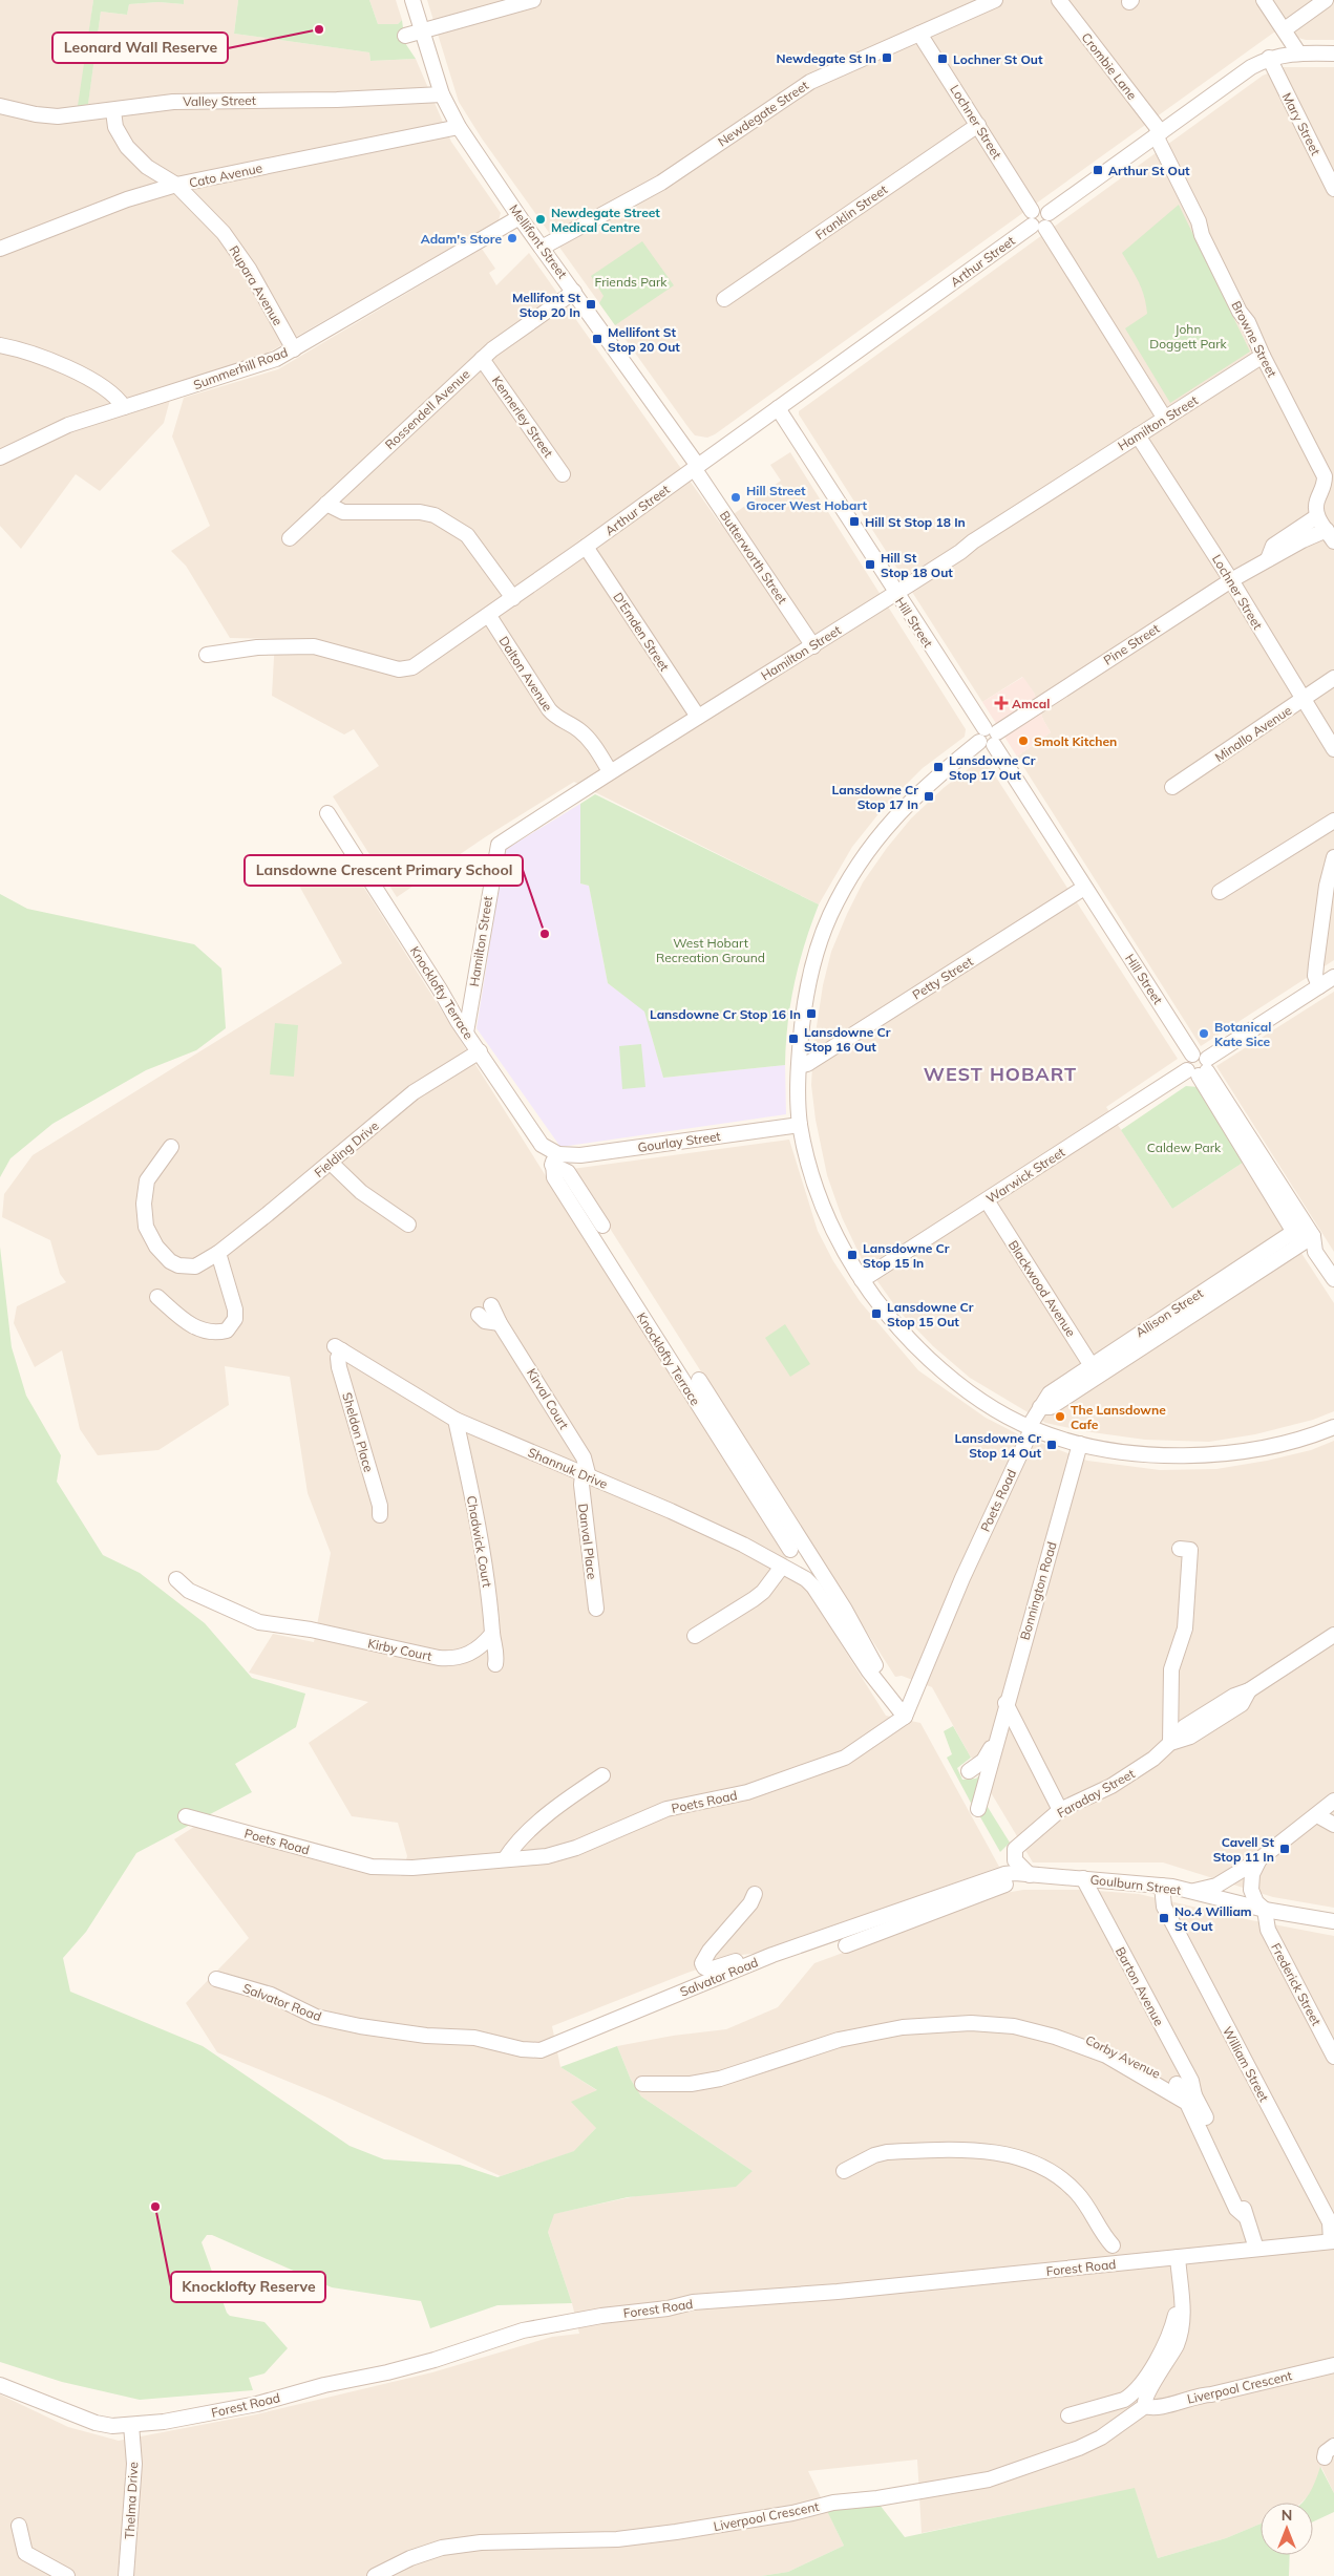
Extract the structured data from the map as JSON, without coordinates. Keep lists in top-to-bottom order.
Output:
{
  "streets": {
    "street": [
      "Crombie Lane",
      "Valley Street",
      "Newdegate Street",
      "Lochner Street",
      "Mary Street",
      "Cato Avenue",
      "Franklin Street",
      "Mellifont Street",
      "Arthur Street",
      "Rupara Avenue",
      "Browne Street",
      "Summerhill Road",
      "Rossendell Avenue",
      "Kennerley Street",
      "Hamilton Street",
      "Butterworth Street",
      "Hill Street",
      "D'Emden Street",
      "Pine Street",
      "Dalton Avenue",
      "Minallo Avenue",
      "Petty Street",
      "Knocklofty Terrace",
      "Gourlay Street",
      "Fielding Drive",
      "Warwick Street",
      "Blackwood Avenue",
      "Allison Street",
      "Kirval Court",
      "Sheldon Place",
      "Shannuk Drive",
      "Poets Road",
      "Chadwick Court",
      "Danval Place",
      "Bonnington Road",
      "Kirby Court",
      "Faraday Street",
      "Goulburn Street",
      "Salvator Road",
      "Frederick Street",
      "Barton Avenue",
      "Corby Avenue",
      "William Street",
      "Forest Road",
      "Liverpool Crescent",
      "Thelma Drive"
    ]
  },
  "crossings": [
    ["Crombie Lane", "Arthur Street"],
    ["Crombie Lane", "Browne Street"],
    ["Valley Street", "Mellifont Street"],
    ["Valley Street", "Rupara Avenue"],
    ["Newdegate Street", "Lochner Street"],
    ["Newdegate Street", "Mellifont Street"],
    ["Lochner Street", "Franklin Street"],
    ["Lochner Street", "Arthur Street"],
    ["Lochner Street", "Hamilton Street"],
    ["Lochner Street", "Pine Street"],
    ["Lochner Street", "Minallo Avenue"],
    ["Mary Street", "Arthur Street"],
    ["Cato Avenue", "Mellifont Street"],
    ["Cato Avenue", "Rupara Avenue"],
    ["Mellifont Street", "Arthur Street"],
    ["Mellifont Street", "Summerhill Road"],
    ["Mellifont Street", "Rossendell Avenue"],
    ["Mellifont Street", "Butterworth Street"],
    ["Arthur Street", "Browne Street"],
    ["Arthur Street", "Butterworth Street"],
    ["Arthur Street", "Hill Street"],
    ["Arthur Street", "D'Emden Street"],
    ["Arthur Street", "Dalton Avenue"],
    ["Rupara Avenue", "Summerhill Road"],
    ["Browne Street", "Hamilton Street"],
    ["Browne Street", "Pine Street"],
    ["Rossendell Avenue", "Kennerley Street"],
    ["Hamilton Street", "Butterworth Street"],
    ["Hamilton Street", "Hill Street"],
    ["Hamilton Street", "D'Emden Street"],
    ["Hamilton Street", "Dalton Avenue"],
    ["Hamilton Street", "Knocklofty Terrace"],
    ["Hill Street", "Pine Street"],
    ["Hill Street", "Petty Street"],
    ["Hill Street", "Warwick Street"],
    ["Pine Street", "Petty Street"],
    ["Pine Street", "Gourlay Street"],
    ["Pine Street", "Warwick Street"],
    ["Pine Street", "Allison Street"],
    ["Pine Street", "Poets Road"],
    ["Pine Street", "Bonnington Road"],
    ["Knocklofty Terrace", "Gourlay Street"],
    ["Knocklofty Terrace", "Fielding Drive"],
    ["Knocklofty Terrace", "Shannuk Drive"],
    ["Knocklofty Terrace", "Poets Road"],
    ["Warwick Street", "Blackwood Avenue"],
    ["Blackwood Avenue", "Allison Street"],
    ["Allison Street", "Poets Road"],
    ["Kirval Court", "Shannuk Drive"],
    ["Kirval Court", "Danval Place"],
    ["Sheldon Place", "Shannuk Drive"],
    ["Shannuk Drive", "Chadwick Court"],
    ["Shannuk Drive", "Danval Place"],
    ["Chadwick Court", "Kirby Court"],
    ["Faraday Street", "Goulburn Street"],
    ["Faraday Street", "Salvator Road"],
    ["Goulburn Street", "Salvator Road"],
    ["Goulburn Street", "Frederick Street"],
    ["Goulburn Street", "Barton Avenue"],
    ["Goulburn Street", "William Street"],
    ["Barton Avenue", "Corby Avenue"],
    ["Corby Avenue", "Forest Road"],
    ["William Street", "Forest Road"],
    ["Forest Road", "Liverpool Crescent"],
    ["Forest Road", "Thelma Drive"]
  ],
  "districts": ["WEST HOBART"],
  "parks": [
    "Friends Park",
    "John Doggett Park",
    "West Hobart Recreation Ground",
    "Caldew Park"
  ],
  "places": {
    "other": [
      "Leonard Wall Reserve",
      "Newdegate Street Medical Centre",
      "Adam's Store",
      "Hill Street Grocer West Hobart",
      "Smolt Kitchen",
      "Lansdowne Crescent Primary School",
      "Botanical Kate Sice",
      "The Lansdowne Cafe",
      "Knocklofty Reserve"
    ],
    "transit": [
      "Newdegate St In",
      "Lochner St Out",
      "Arthur St Out",
      "Mellifont St Stop 20 In",
      "Mellifont St Stop 20 Out",
      "Hill St Stop 18 In",
      "Hill St Stop 18 Out",
      "Lansdowne Cr Stop 17 Out",
      "Lansdowne Cr Stop 17 In",
      "Lansdowne Cr Stop 16 In",
      "Lansdowne Cr Stop 16 Out",
      "Lansdowne Cr Stop 15 In",
      "Lansdowne Cr Stop 15 Out",
      "Lansdowne Cr Stop 14 Out",
      "Cavell St Stop 11 In",
      "No.4 William St Out"
    ],
    "health": ["Amcal"]
  },
  "north": "top"
}
